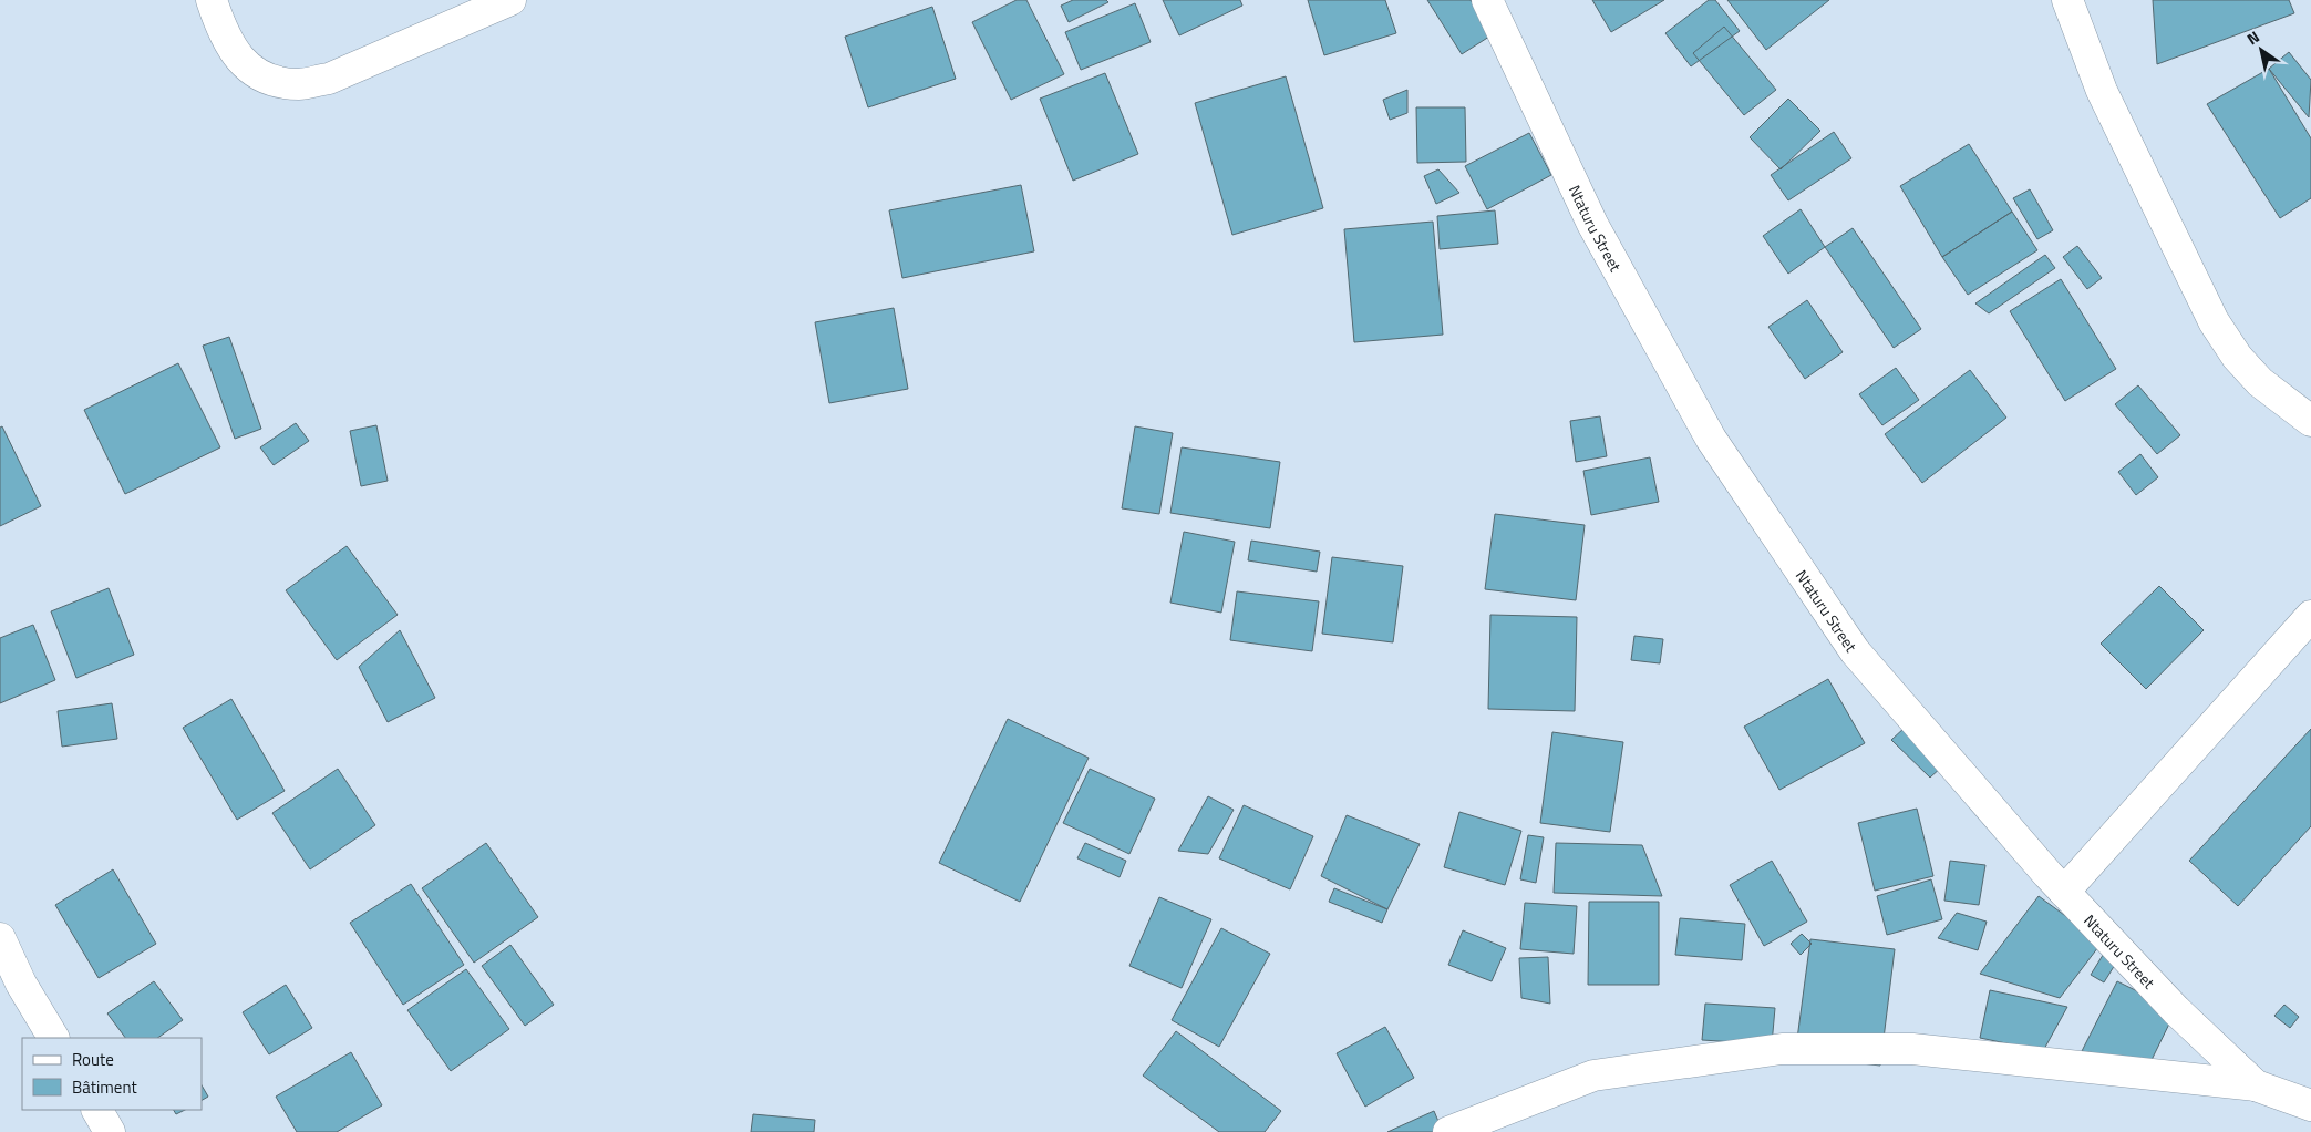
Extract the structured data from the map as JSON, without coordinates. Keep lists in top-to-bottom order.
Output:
{
  "streets": {
    "street": ["Ntaturu Street"]
  },
  "legend": ["Route", "Bâtiment"],
  "north": "top left"
}
